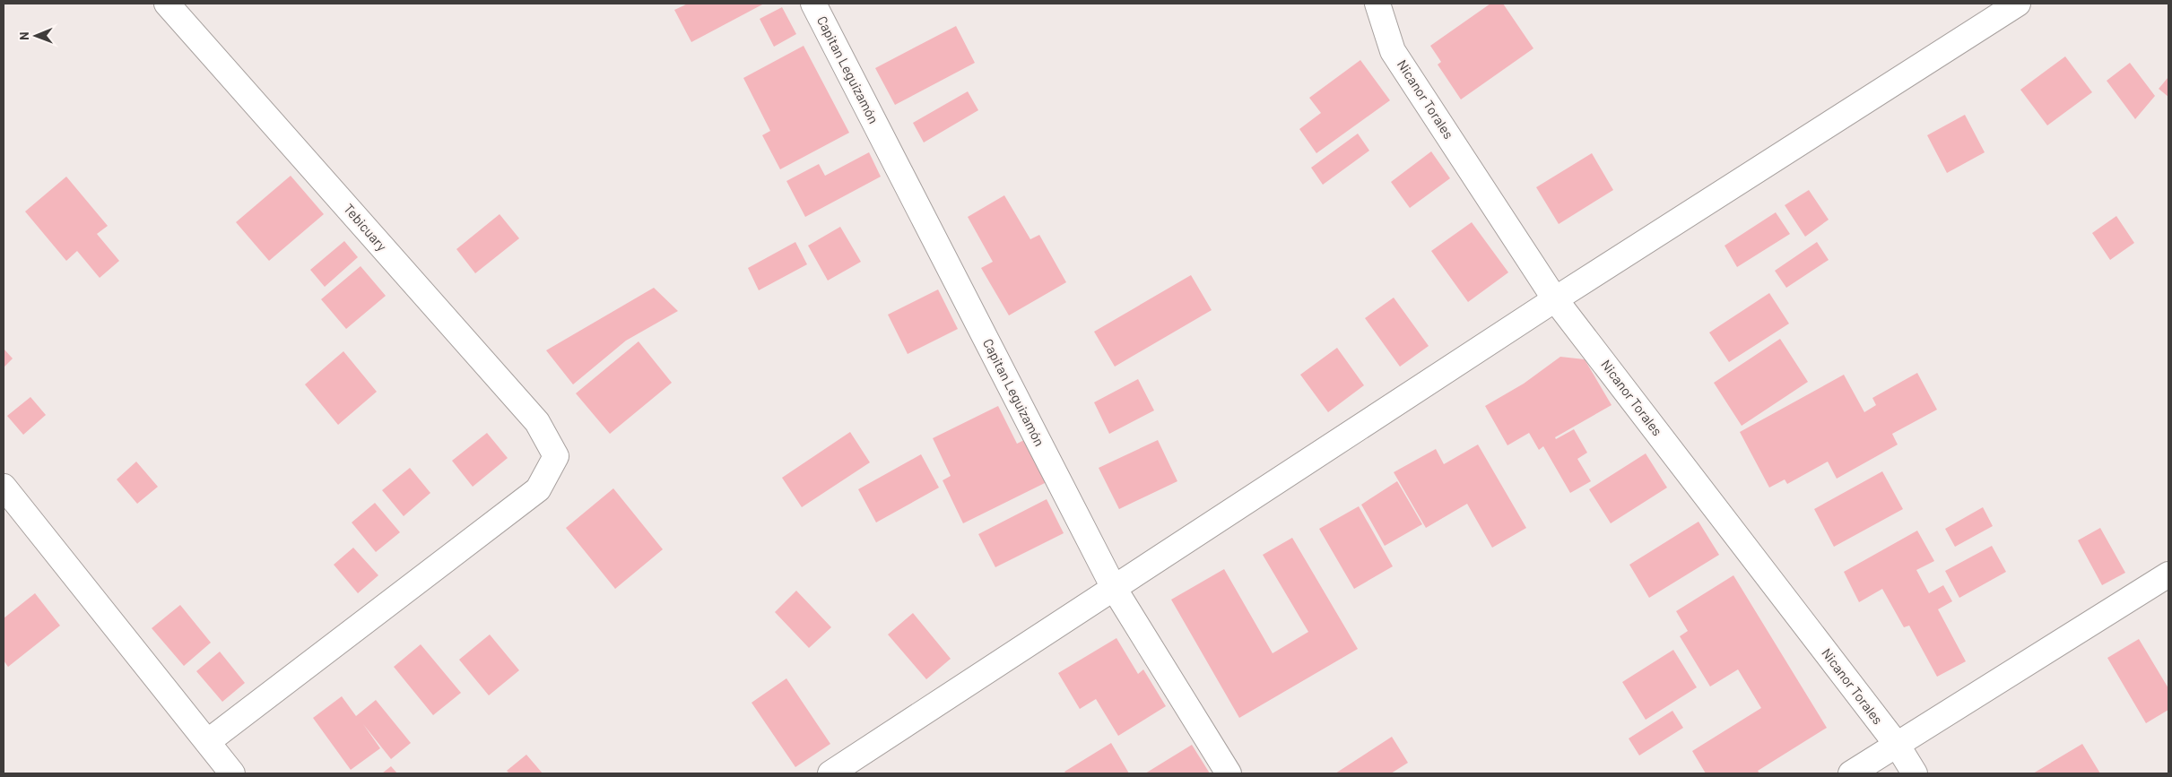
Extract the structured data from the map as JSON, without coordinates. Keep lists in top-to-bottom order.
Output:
{
  "streets": {
    "street": ["Capitan Leguizamón", "Nicanor Torales", "Tebicuary"]
  },
  "north": "left"
}
